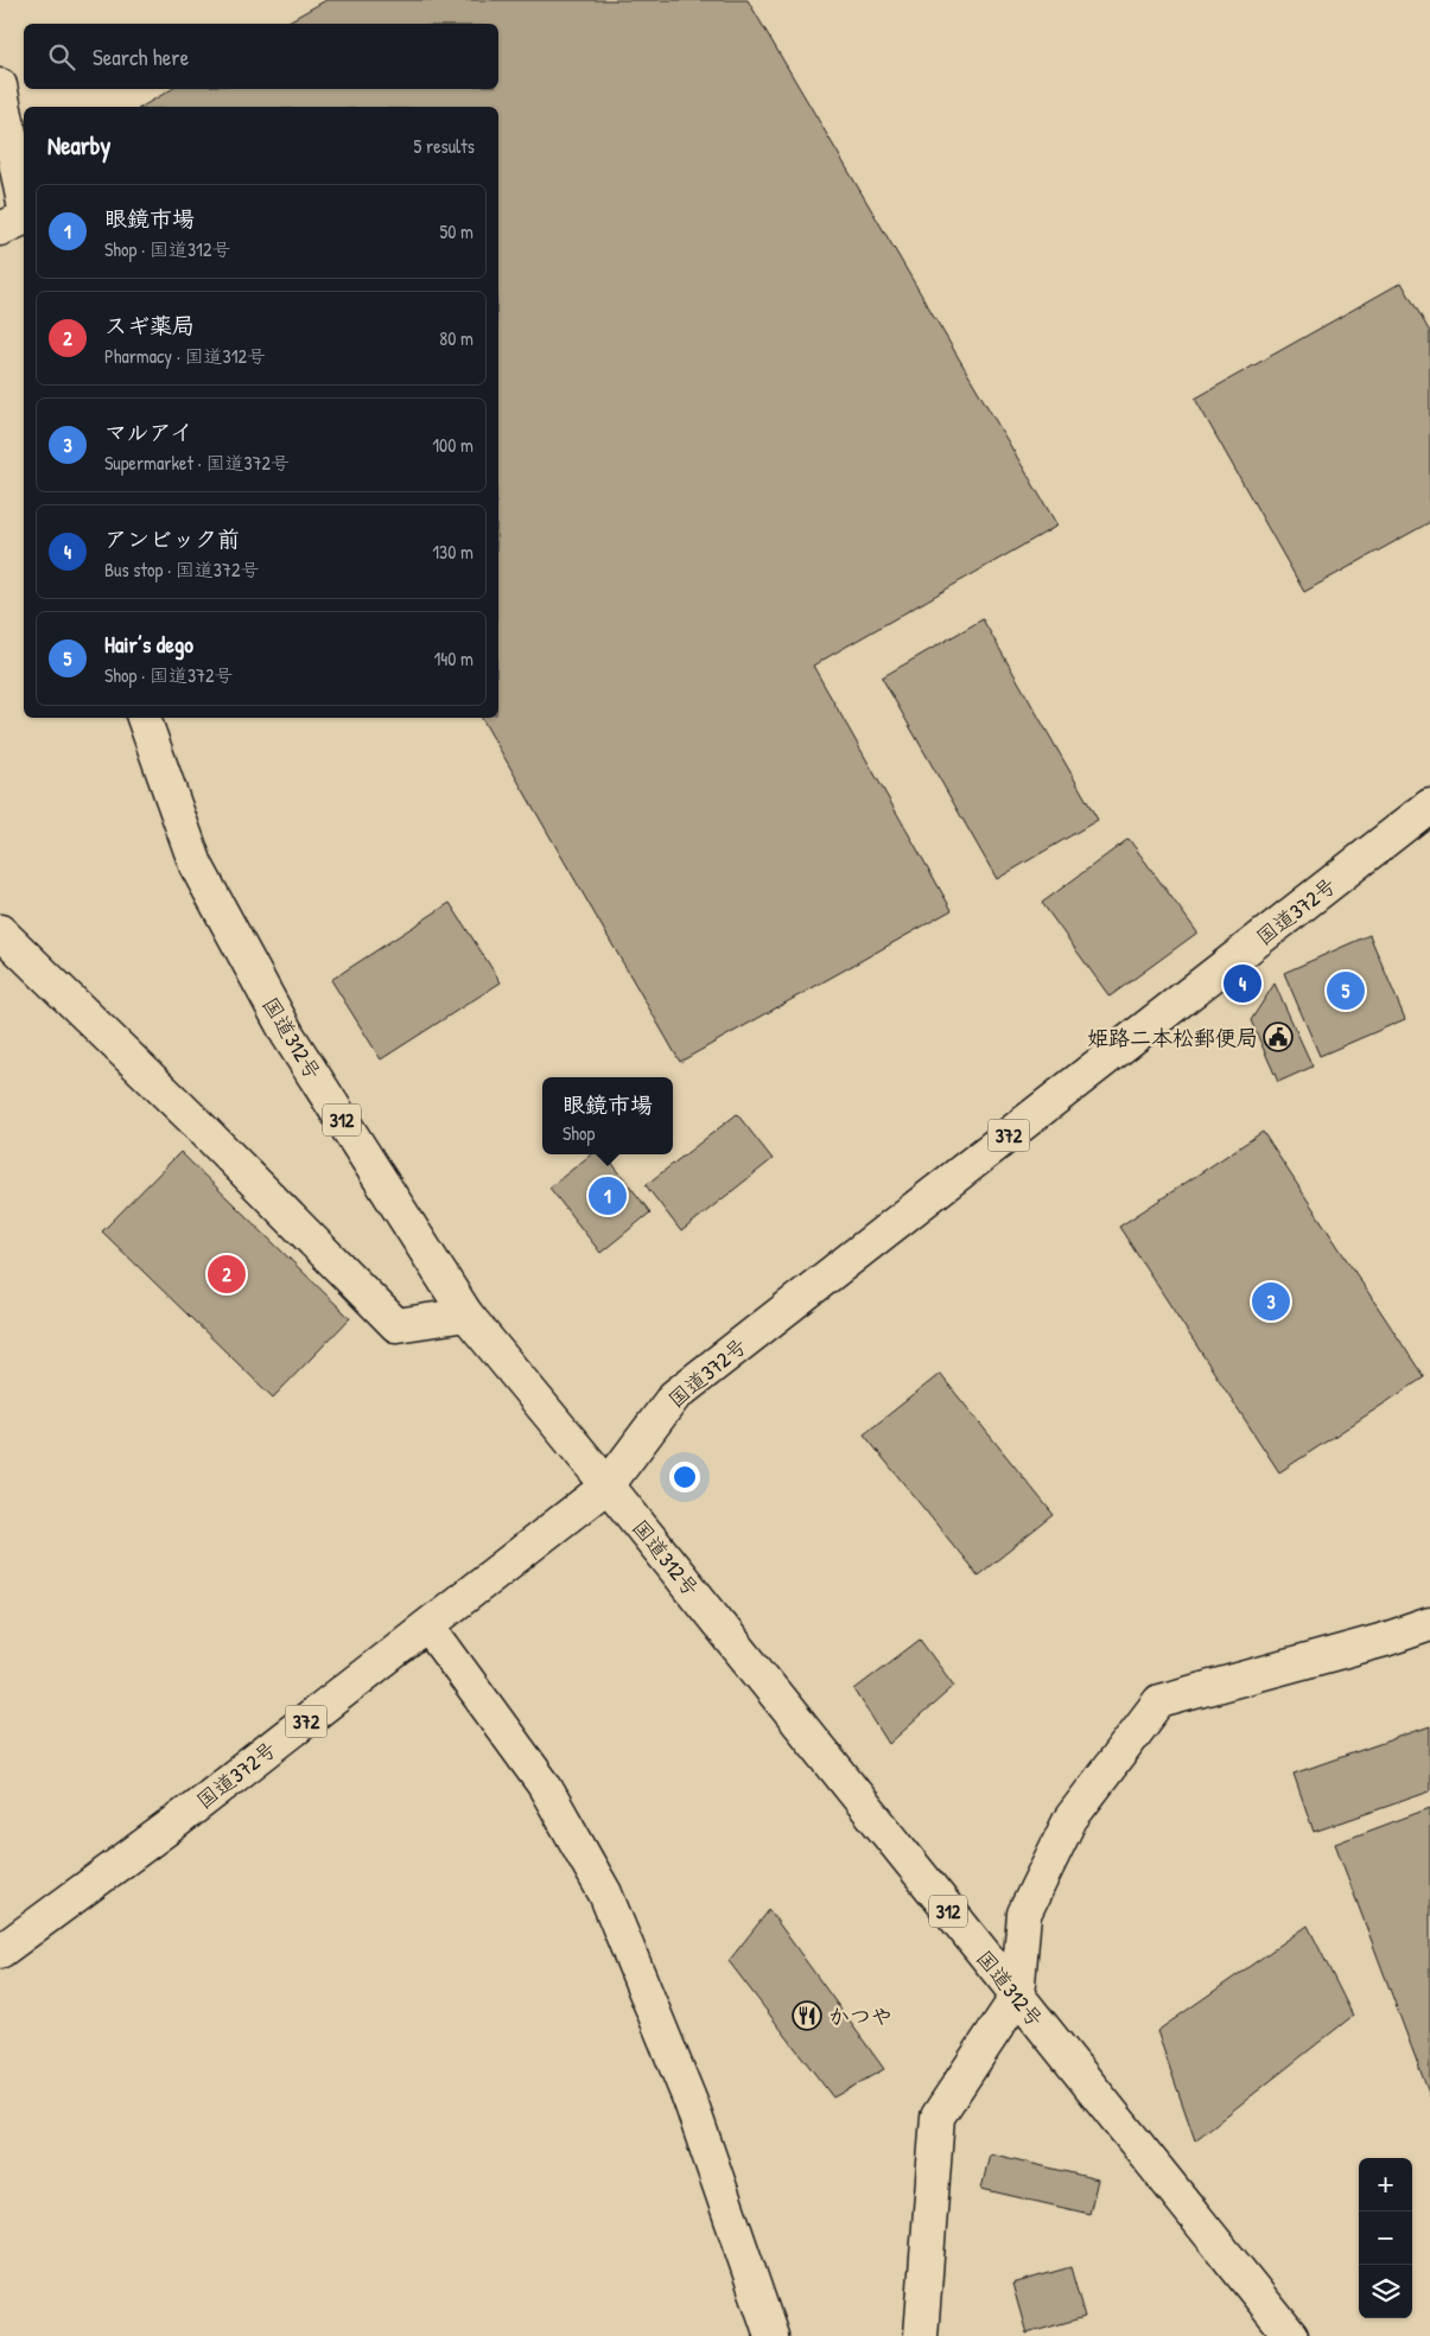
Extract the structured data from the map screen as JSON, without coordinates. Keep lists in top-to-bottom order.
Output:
{
  "streets": {
    "main road": [
      "国道372号",
      "国道312号",
      "312",
      "372"
    ]
  },
  "crossings": [
    ["国道372号", "国道312号"]
  ],
  "places": {
    "public building": ["姫路二本松郵便局"],
    "restaurant": ["かつや"]
  },
  "page": {
    "search": "Search here",
    "heading": ["Nearby", "5 results"],
    "list": [
      {
        "mark": "1",
        "name": "眼鏡市場",
        "note": "Shop · 国道312号",
        "value": "50 m"
      },
      {
        "mark": "2",
        "name": "スギ薬局",
        "note": "Pharmacy · 国道312号",
        "value": "80 m"
      },
      {
        "mark": "3",
        "name": "マルアイ",
        "note": "Supermarket · 国道372号",
        "value": "100 m"
      },
      {
        "mark": "4",
        "name": "アンビック前",
        "note": "Bus stop · 国道372号",
        "value": "130 m"
      },
      {
        "mark": "5",
        "name": "Hair’s dego",
        "note": "Shop · 国道372号",
        "value": "140 m"
      }
    ],
    "pins": [
      "4",
      "5",
      "1",
      "2",
      "3"
    ],
    "popup": ["眼鏡市場", "Shop"],
    "map_buttons": ["+", "−"]
  }
}
